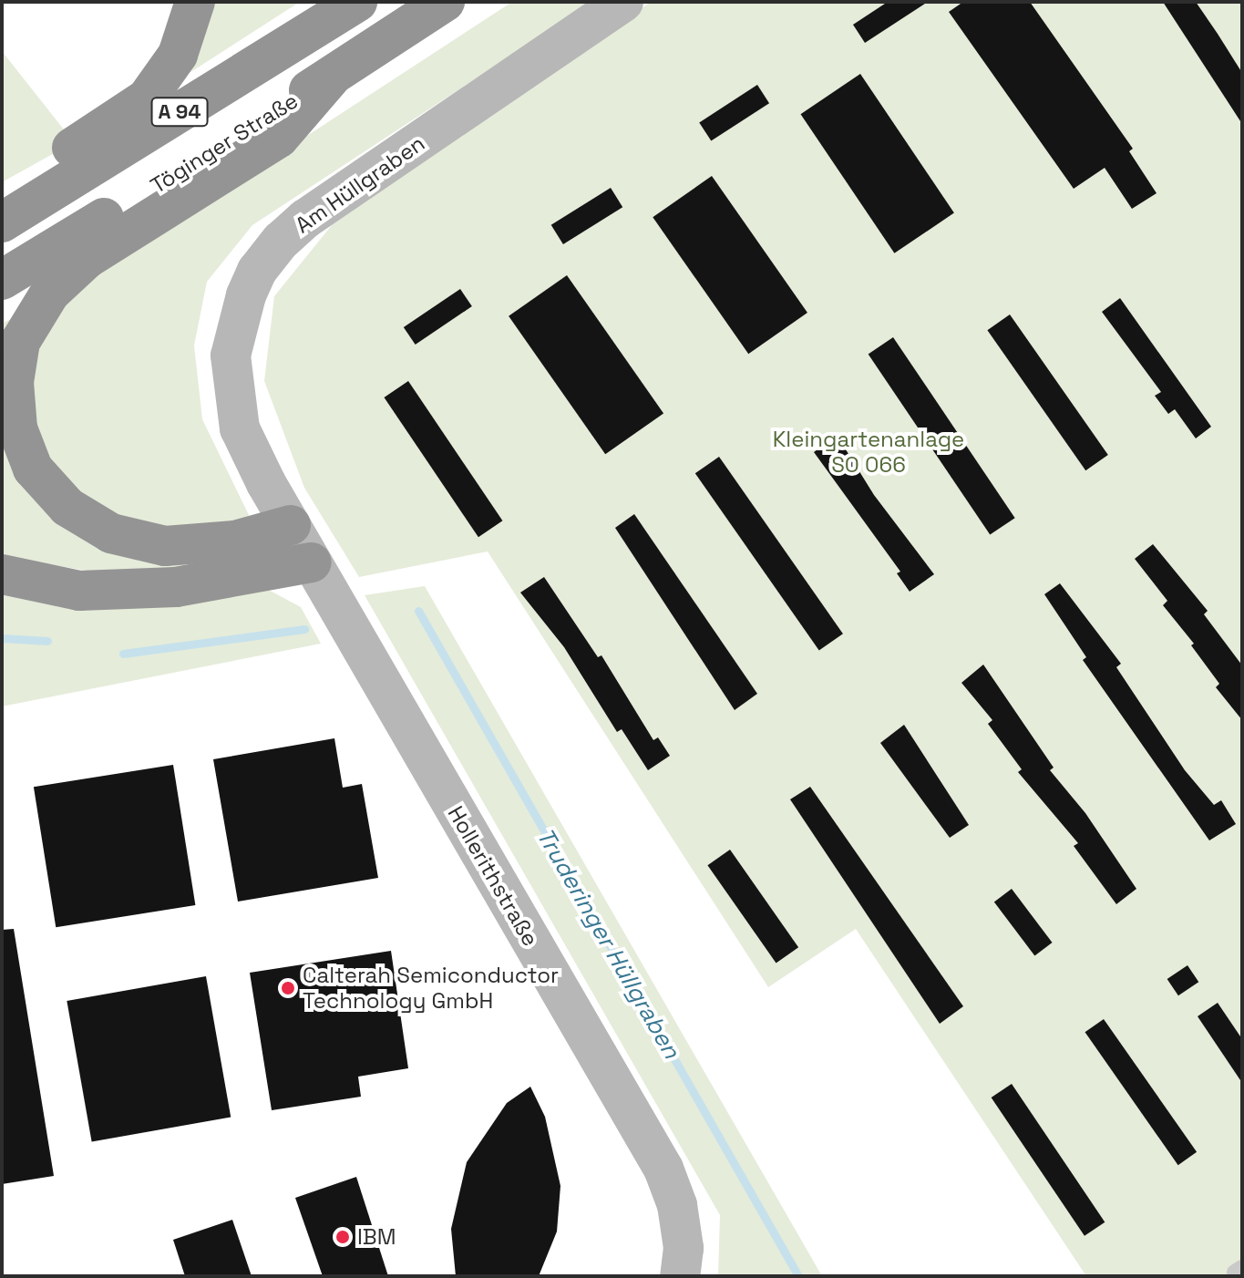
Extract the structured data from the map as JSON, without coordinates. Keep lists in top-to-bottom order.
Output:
{
  "streets": {
    "highway": ["A 94", "Töginger Straße"],
    "main road": ["Am Hüllgraben", "Hollerithstraße"]
  },
  "crossings": [
    ["Am Hüllgraben", "Hollerithstraße"]
  ],
  "water": ["Truderinger Hüllgraben"],
  "parks": ["Kleingartenanlage SO 066"],
  "places": ["Calterah Semiconductor Technology GmbH", "IBM"]
}
